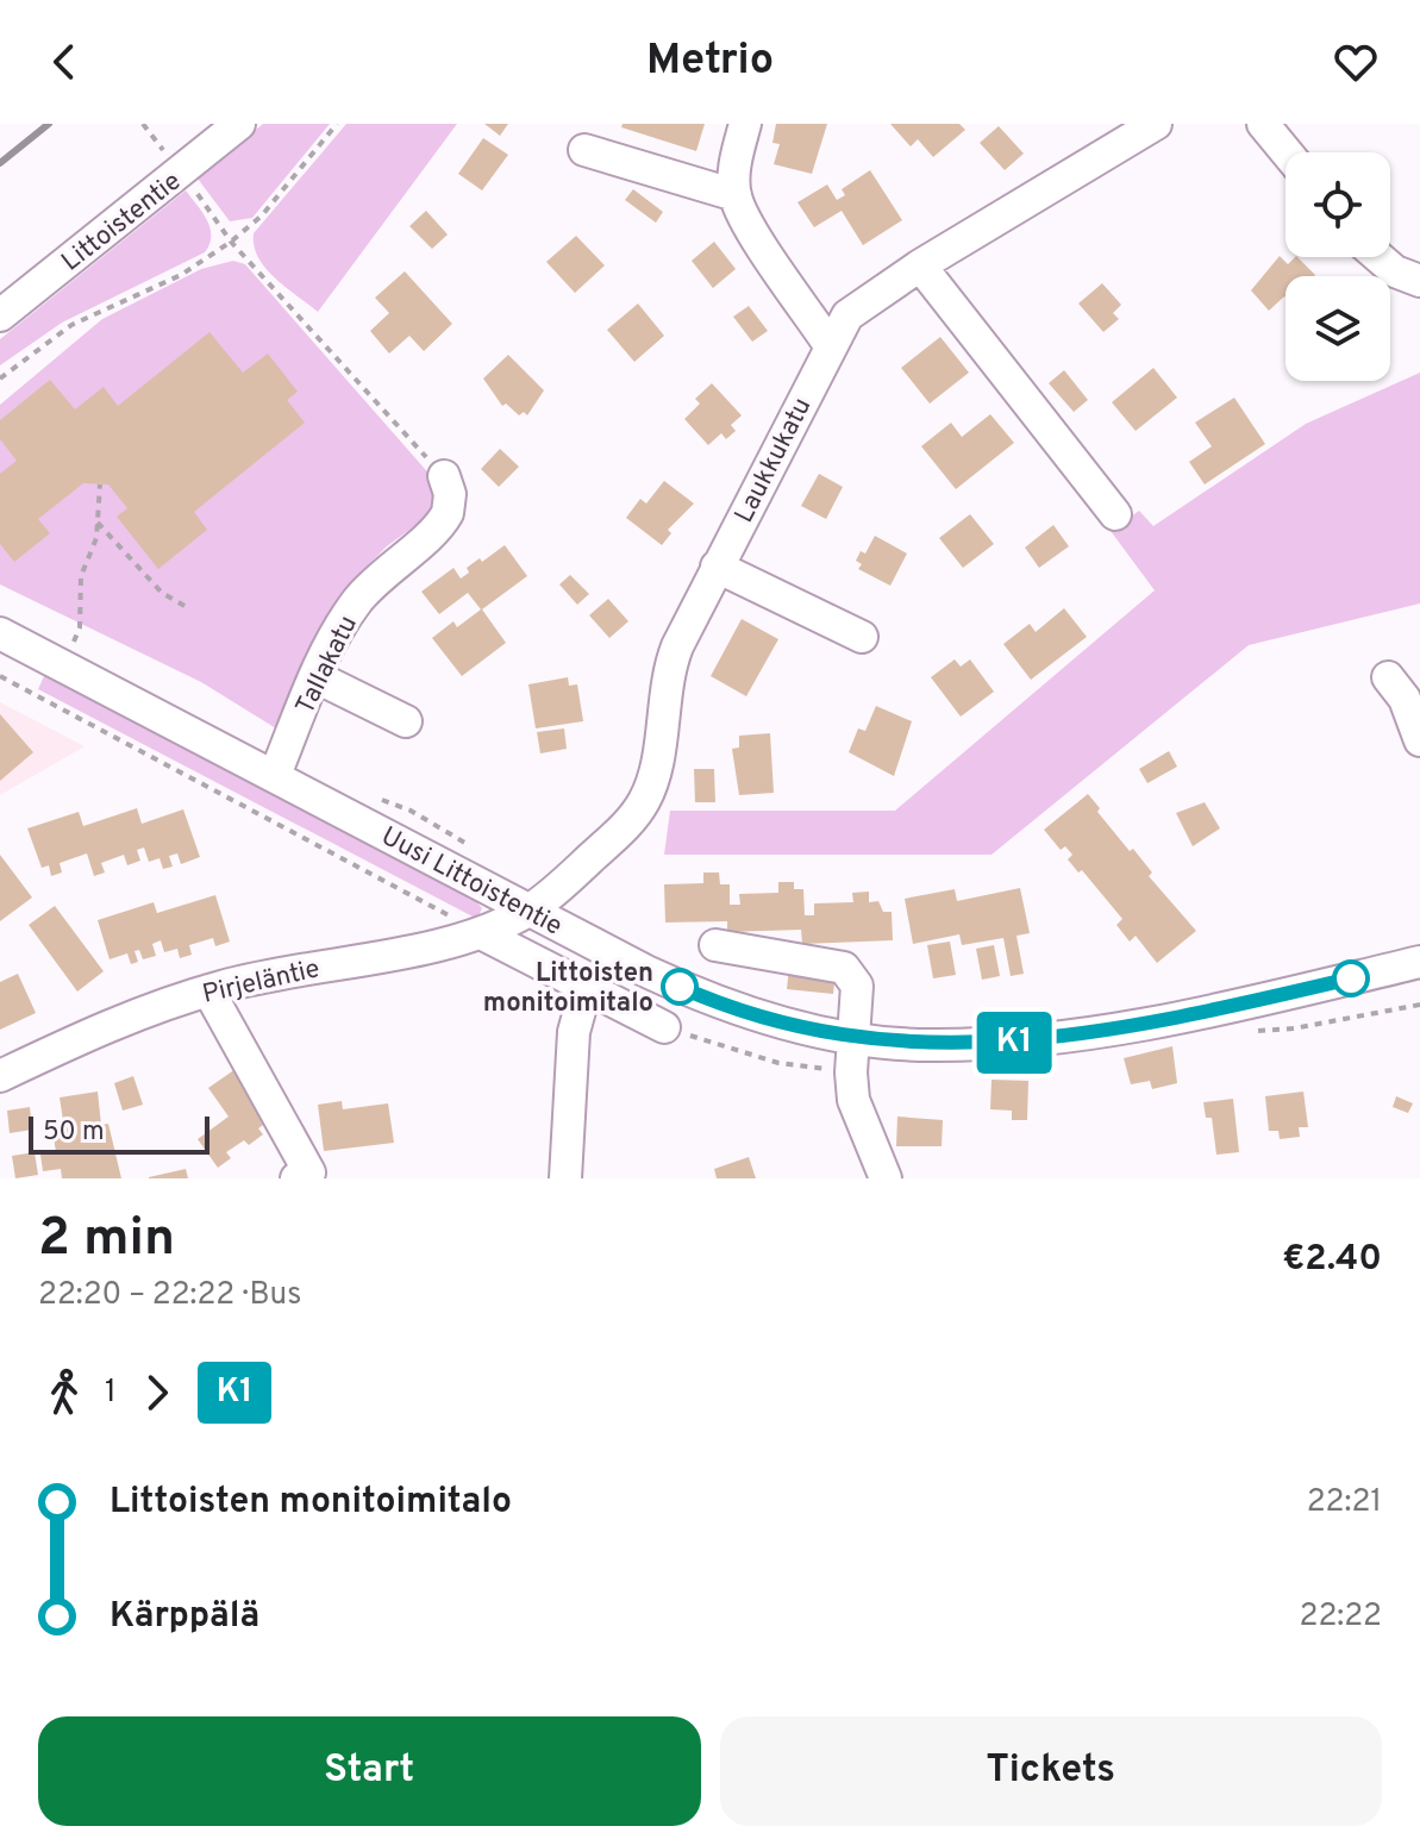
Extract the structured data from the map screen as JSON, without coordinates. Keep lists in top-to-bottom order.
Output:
{
  "streets": {
    "street": [
      "Littoistentie",
      "Laukkukatu",
      "Tallakatu",
      "Uusi Littoistentie",
      "Pirjeläntie"
    ]
  },
  "crossings": [
    ["Laukkukatu", "Uusi Littoistentie"],
    ["Laukkukatu", "Pirjeläntie"],
    ["Tallakatu", "Uusi Littoistentie"],
    ["Uusi Littoistentie", "Pirjeläntie"]
  ],
  "places": ["Littoisten monitoimitalo"],
  "lines": ["bus line K1"],
  "scale_bar": "50 m",
  "page": {
    "header": "Metrio",
    "on_map": "K1",
    "scale": "50 m",
    "heading": ["2 min", "22:20 – 22:22 · Bus", "€2.40"],
    "legs": ["1", "K1"],
    "list": [
      {
        "name": "Littoisten monitoimitalo",
        "value": "22:21"
      },
      {
        "name": "Kärppälä",
        "value": "22:22"
      }
    ],
    "buttons": ["Start", "Tickets"]
  }
}
